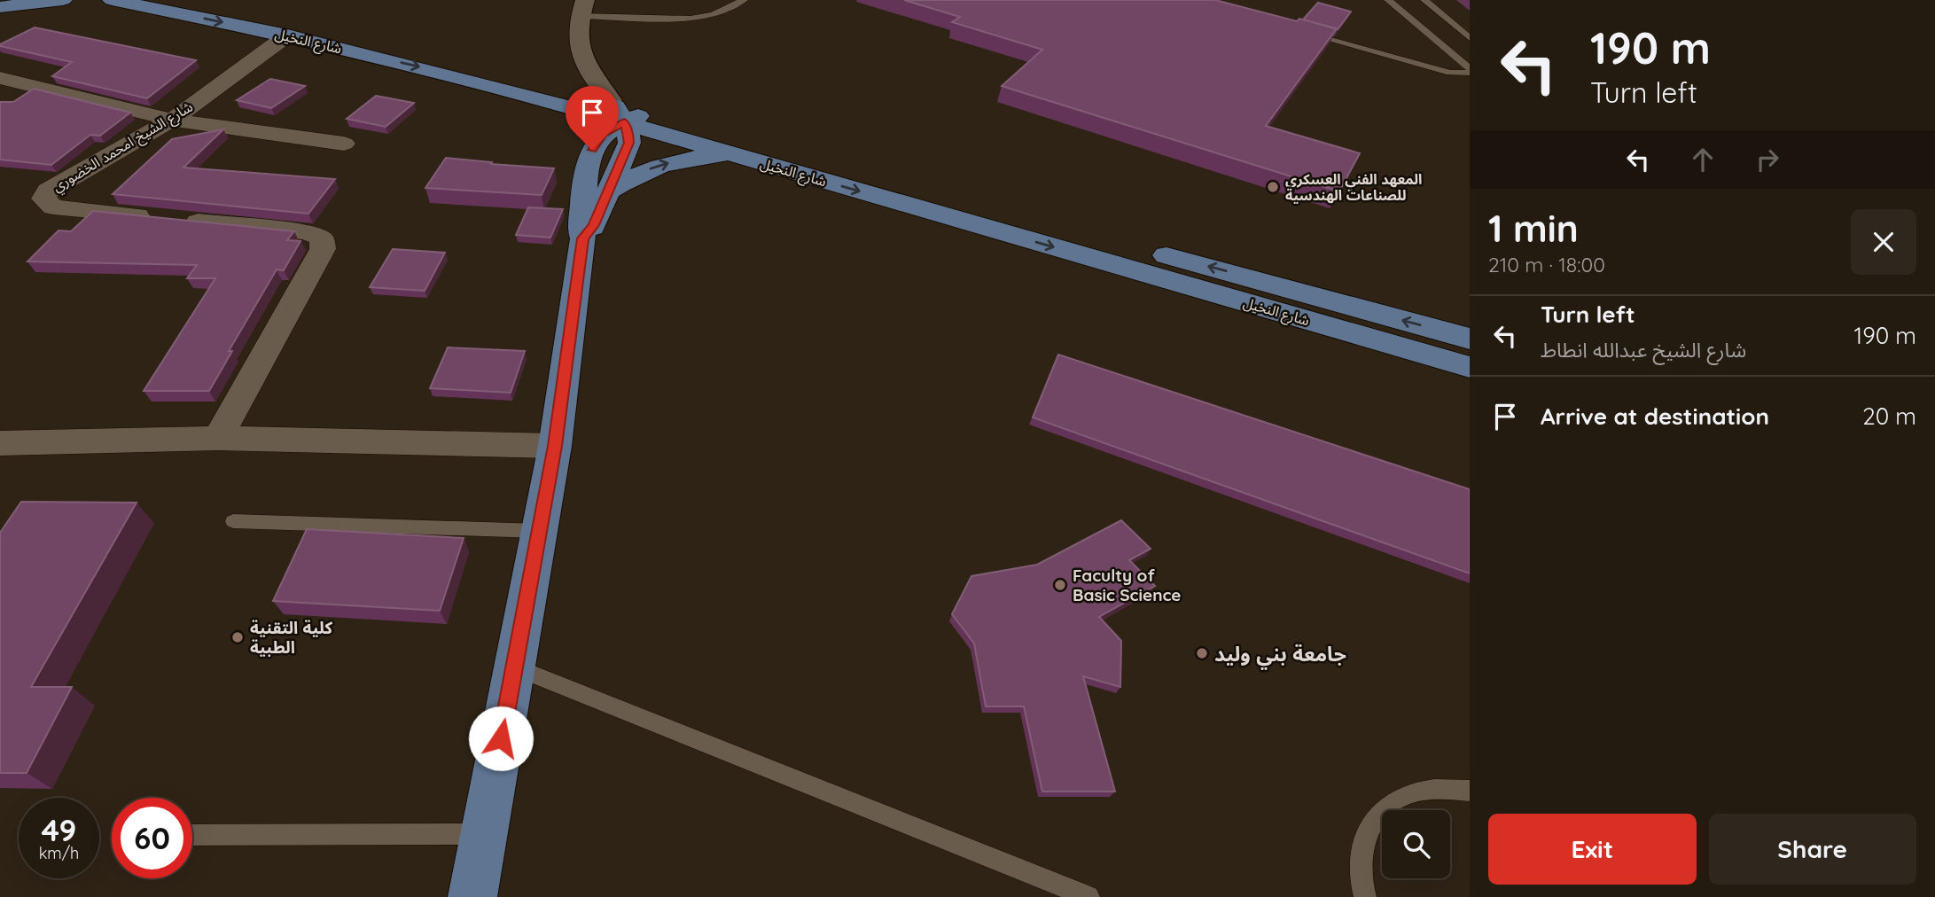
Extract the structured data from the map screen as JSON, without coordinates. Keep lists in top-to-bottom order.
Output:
{
  "streets": {
    "main road": ["شارع النخيل"],
    "street": ["شارع الشيخ امحمد الخضوري"]
  },
  "crossings": [
    ["شارع النخيل", "شارع الشيخ امحمد الخضوري"]
  ],
  "places": [
    "المعهد الفني العسكري للصناعات الهندسية",
    "Faculty of Basic Science",
    "كلية التقنية الطبية",
    "جامعة بني وليد"
  ],
  "page": {
    "turn": ["190 m", "Turn left"],
    "heading": ["1 min", "210 m · 18:00"],
    "list": [
      {
        "name": "Turn left",
        "note": "شارع الشيخ عبدالله انطاط",
        "value": "190 m"
      },
      {
        "name": "Arrive at destination",
        "value": "20 m"
      }
    ],
    "speed": "49 km/h",
    "limit": "60",
    "buttons": ["Exit", "Share"]
  }
}
